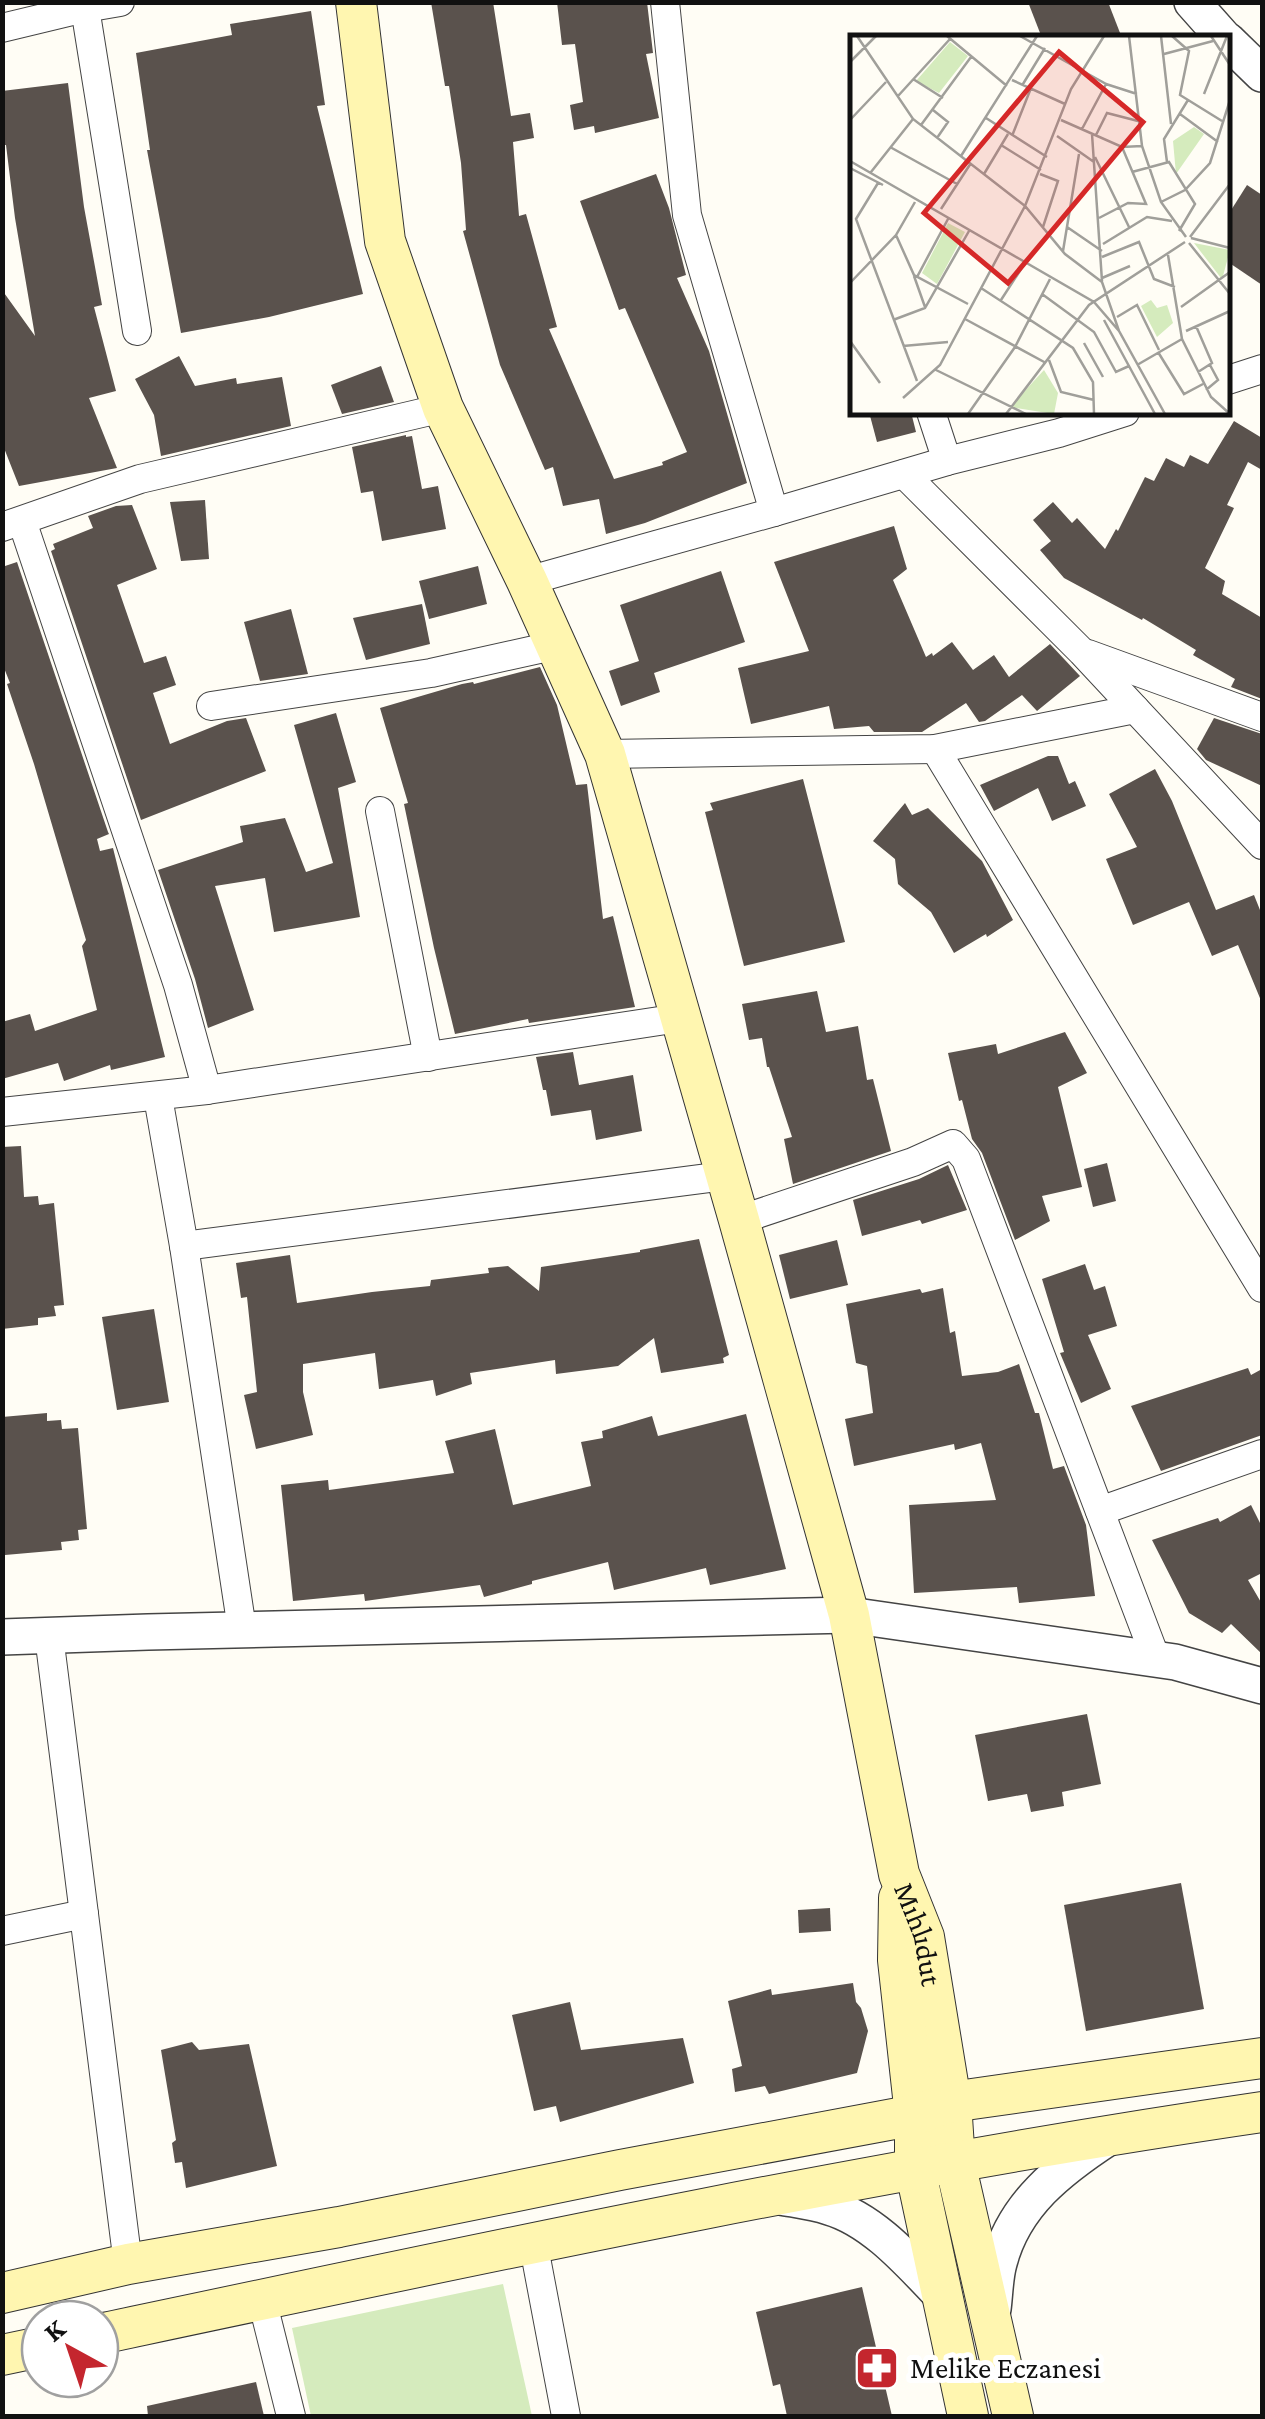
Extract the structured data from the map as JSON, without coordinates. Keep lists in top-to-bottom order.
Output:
{
  "streets": {
    "main road": ["Mıhlıdut"]
  },
  "places": {
    "pharmacy": ["Melike Eczanesi"]
  },
  "north": "top left"
}
